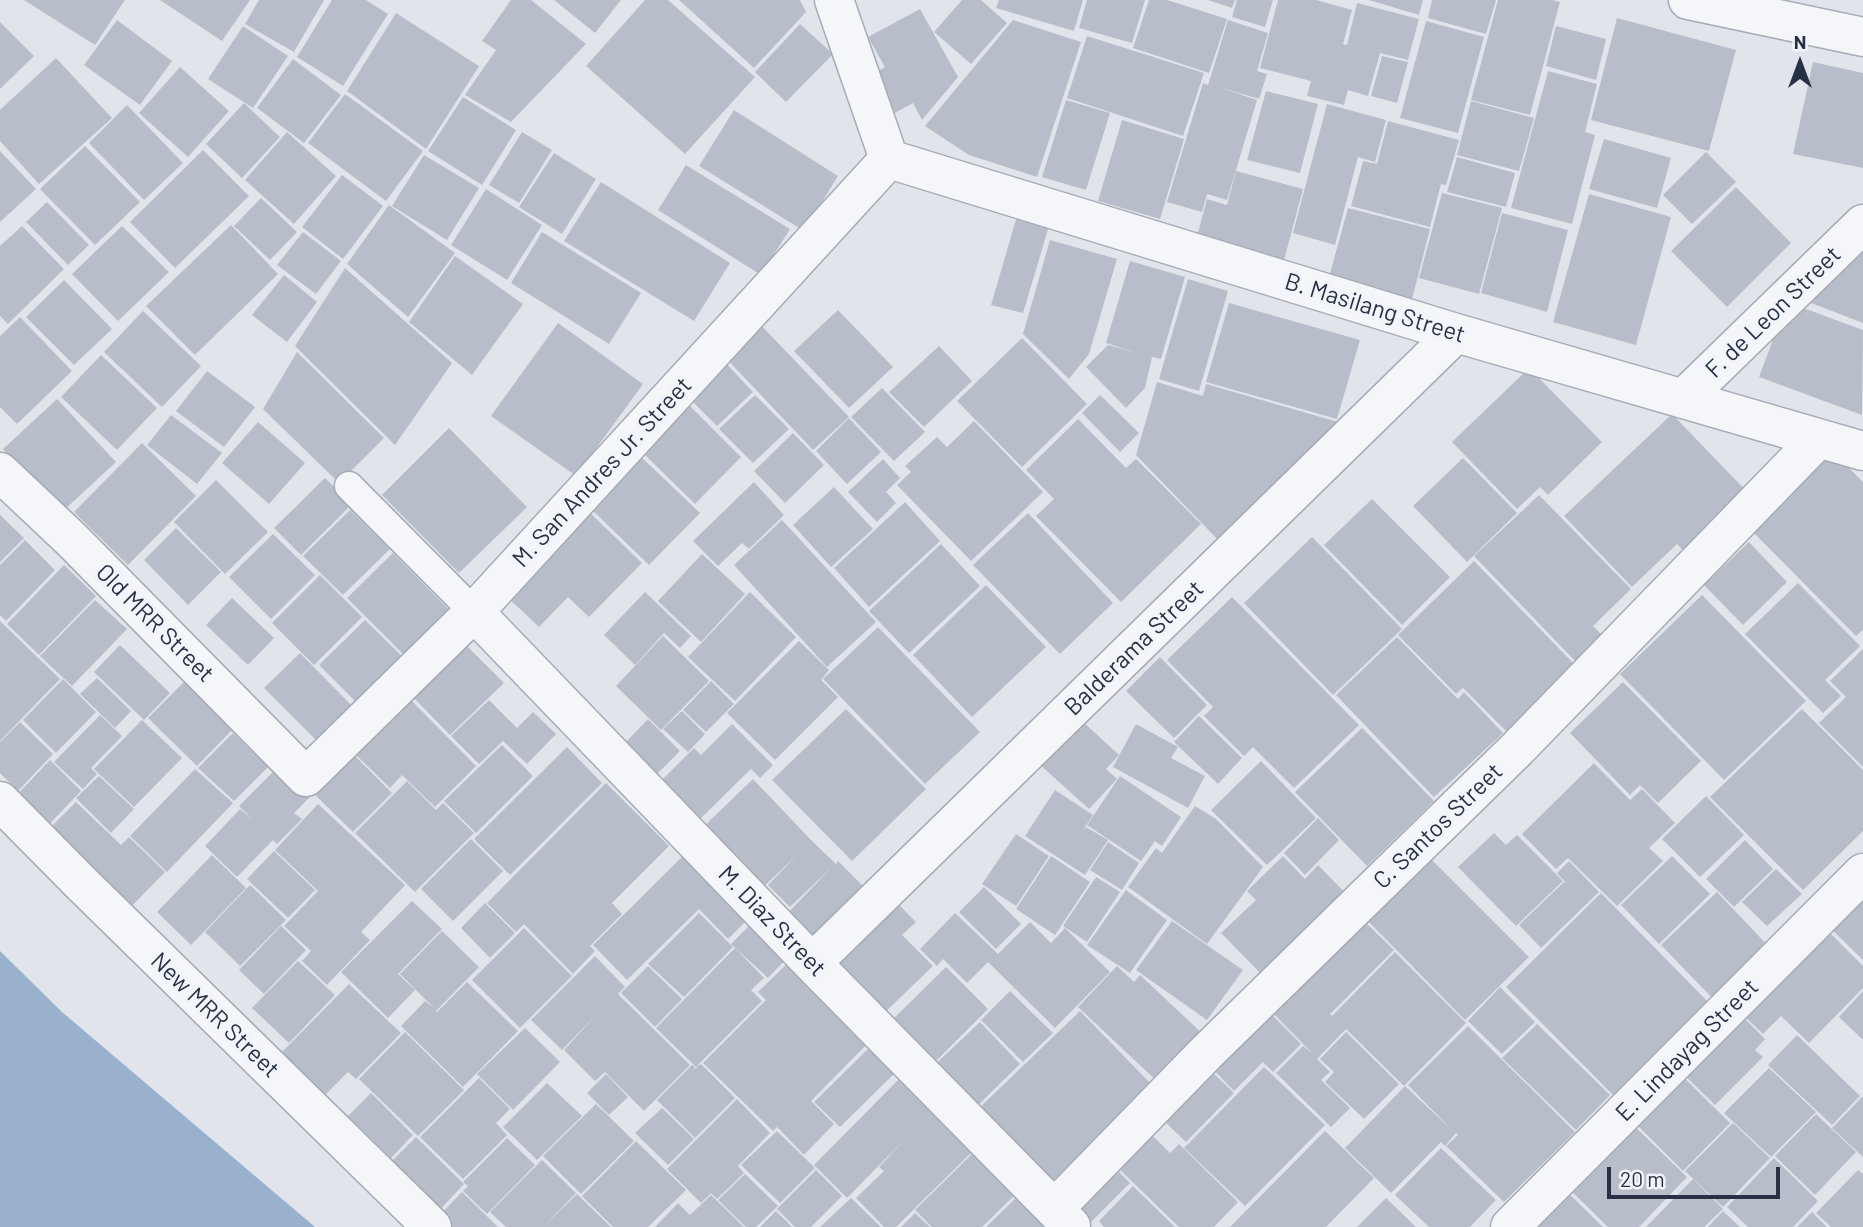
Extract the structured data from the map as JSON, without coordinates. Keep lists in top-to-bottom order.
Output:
{
  "streets": {
    "street": [
      "B. Masilang Street",
      "F. de Leon Street",
      "M. San Andres Jr. Street",
      "Old MRR Street",
      "Balderama Street",
      "C. Santos Street",
      "M. Diaz Street",
      "New MRR Street",
      "E. Lindayag Street"
    ]
  },
  "crossings": [
    ["B. Masilang Street", "F. de Leon Street"],
    ["B. Masilang Street", "M. San Andres Jr. Street"],
    ["B. Masilang Street", "Balderama Street"],
    ["B. Masilang Street", "C. Santos Street"],
    ["M. San Andres Jr. Street", "Old MRR Street"],
    ["M. San Andres Jr. Street", "M. Diaz Street"],
    ["Balderama Street", "M. Diaz Street"],
    ["C. Santos Street", "M. Diaz Street"]
  ],
  "scale_bar": "20 m",
  "north": "top"
}
